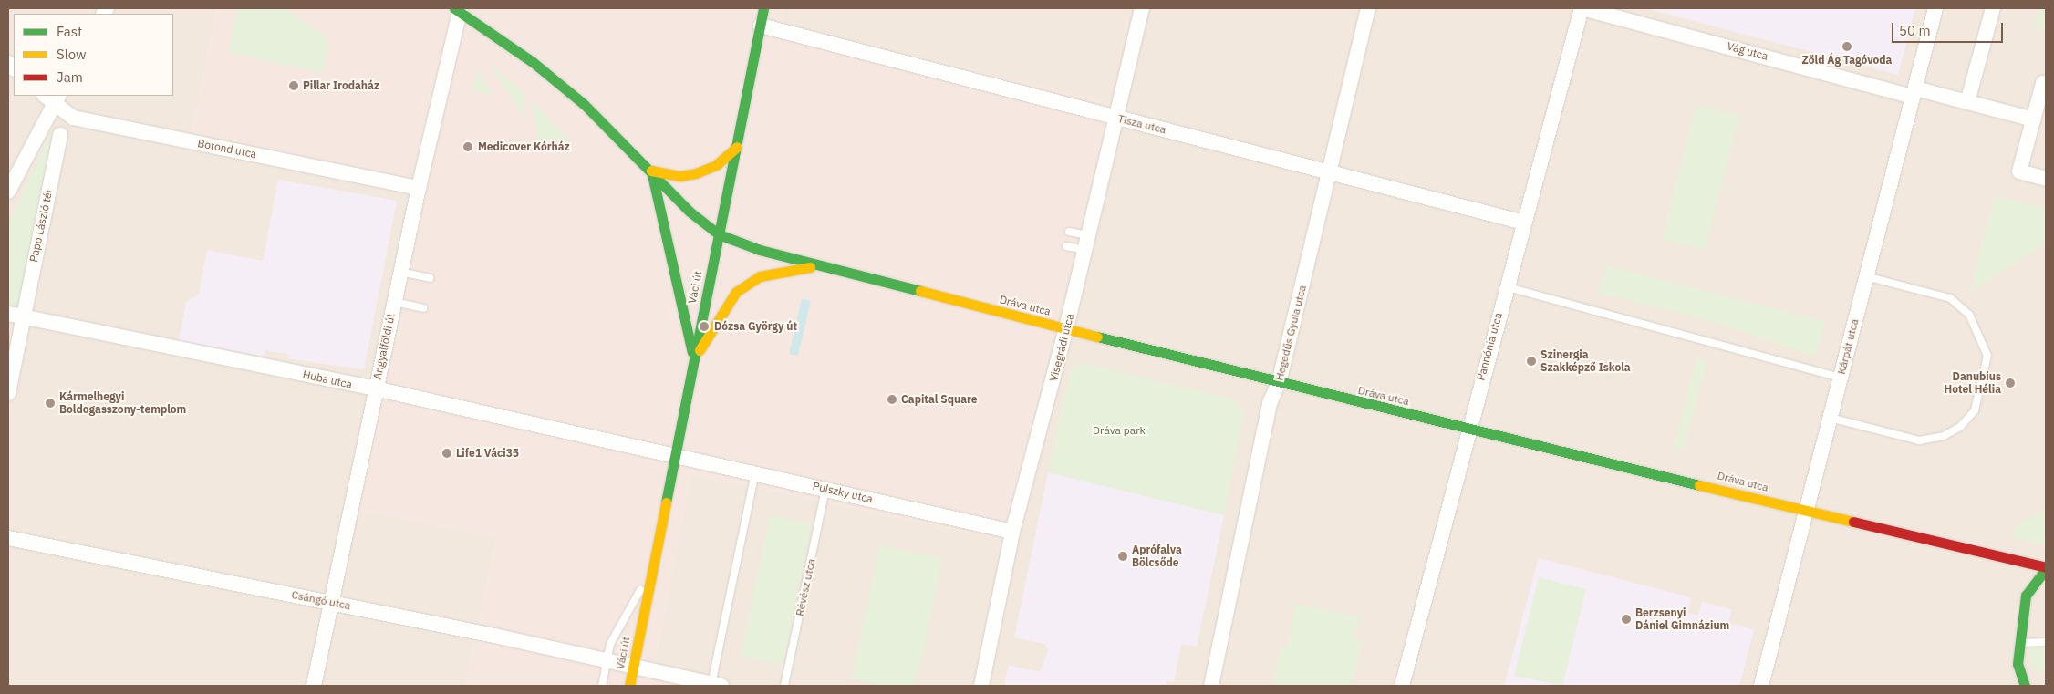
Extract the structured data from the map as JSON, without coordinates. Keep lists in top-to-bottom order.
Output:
{
  "streets": {
    "main road": ["Váci út", "Dráva utca"],
    "street": [
      "Vág utca",
      "Tisza utca",
      "Botond utca",
      "Papp László tér",
      "Hegedűs Gyula utca",
      "Angyalföldi út",
      "Pannónia utca",
      "Kárpát utca",
      "Visegrádi utca",
      "Huba utca",
      "Pulszky utca",
      "Csángó utca"
    ],
    "lane": ["Révész utca"]
  },
  "crossings": [
    ["Vág utca", "Pannónia utca"],
    ["Vág utca", "Kárpát utca"],
    ["Tisza utca", "Váci út"],
    ["Tisza utca", "Hegedűs Gyula utca"],
    ["Tisza utca", "Pannónia utca"],
    ["Tisza utca", "Visegrádi utca"],
    ["Botond utca", "Angyalföldi út"],
    ["Papp László tér", "Huba utca"],
    ["Váci út", "Dráva utca"],
    ["Váci út", "Huba utca"],
    ["Váci út", "Pulszky utca"],
    ["Váci út", "Csángó utca"],
    ["Dráva utca", "Hegedűs Gyula utca"],
    ["Dráva utca", "Pannónia utca"],
    ["Dráva utca", "Kárpát utca"],
    ["Dráva utca", "Visegrádi utca"],
    ["Angyalföldi út", "Huba utca"],
    ["Angyalföldi út", "Csángó utca"],
    ["Visegrádi utca", "Pulszky utca"],
    ["Huba utca", "Pulszky utca"],
    ["Pulszky utca", "Révész utca"]
  ],
  "parks": ["Dráva park"],
  "places": [
    "Zöld Ág Tagóvoda",
    "Pillar Irodaház",
    "Medicover Kórház",
    "Dózsa György út",
    "Szinergia Szakképző Iskola",
    "Danubius Hotel Hélia",
    "Capital Square",
    "Kármelhegyi Boldogasszony-templom",
    "Life1 Váci35",
    "Aprófalva Bölcsőde",
    "Berzsenyi Dániel Gimnázium"
  ],
  "legend": ["Fast", "Slow", "Jam"],
  "scale_bar": "50 m"
}
